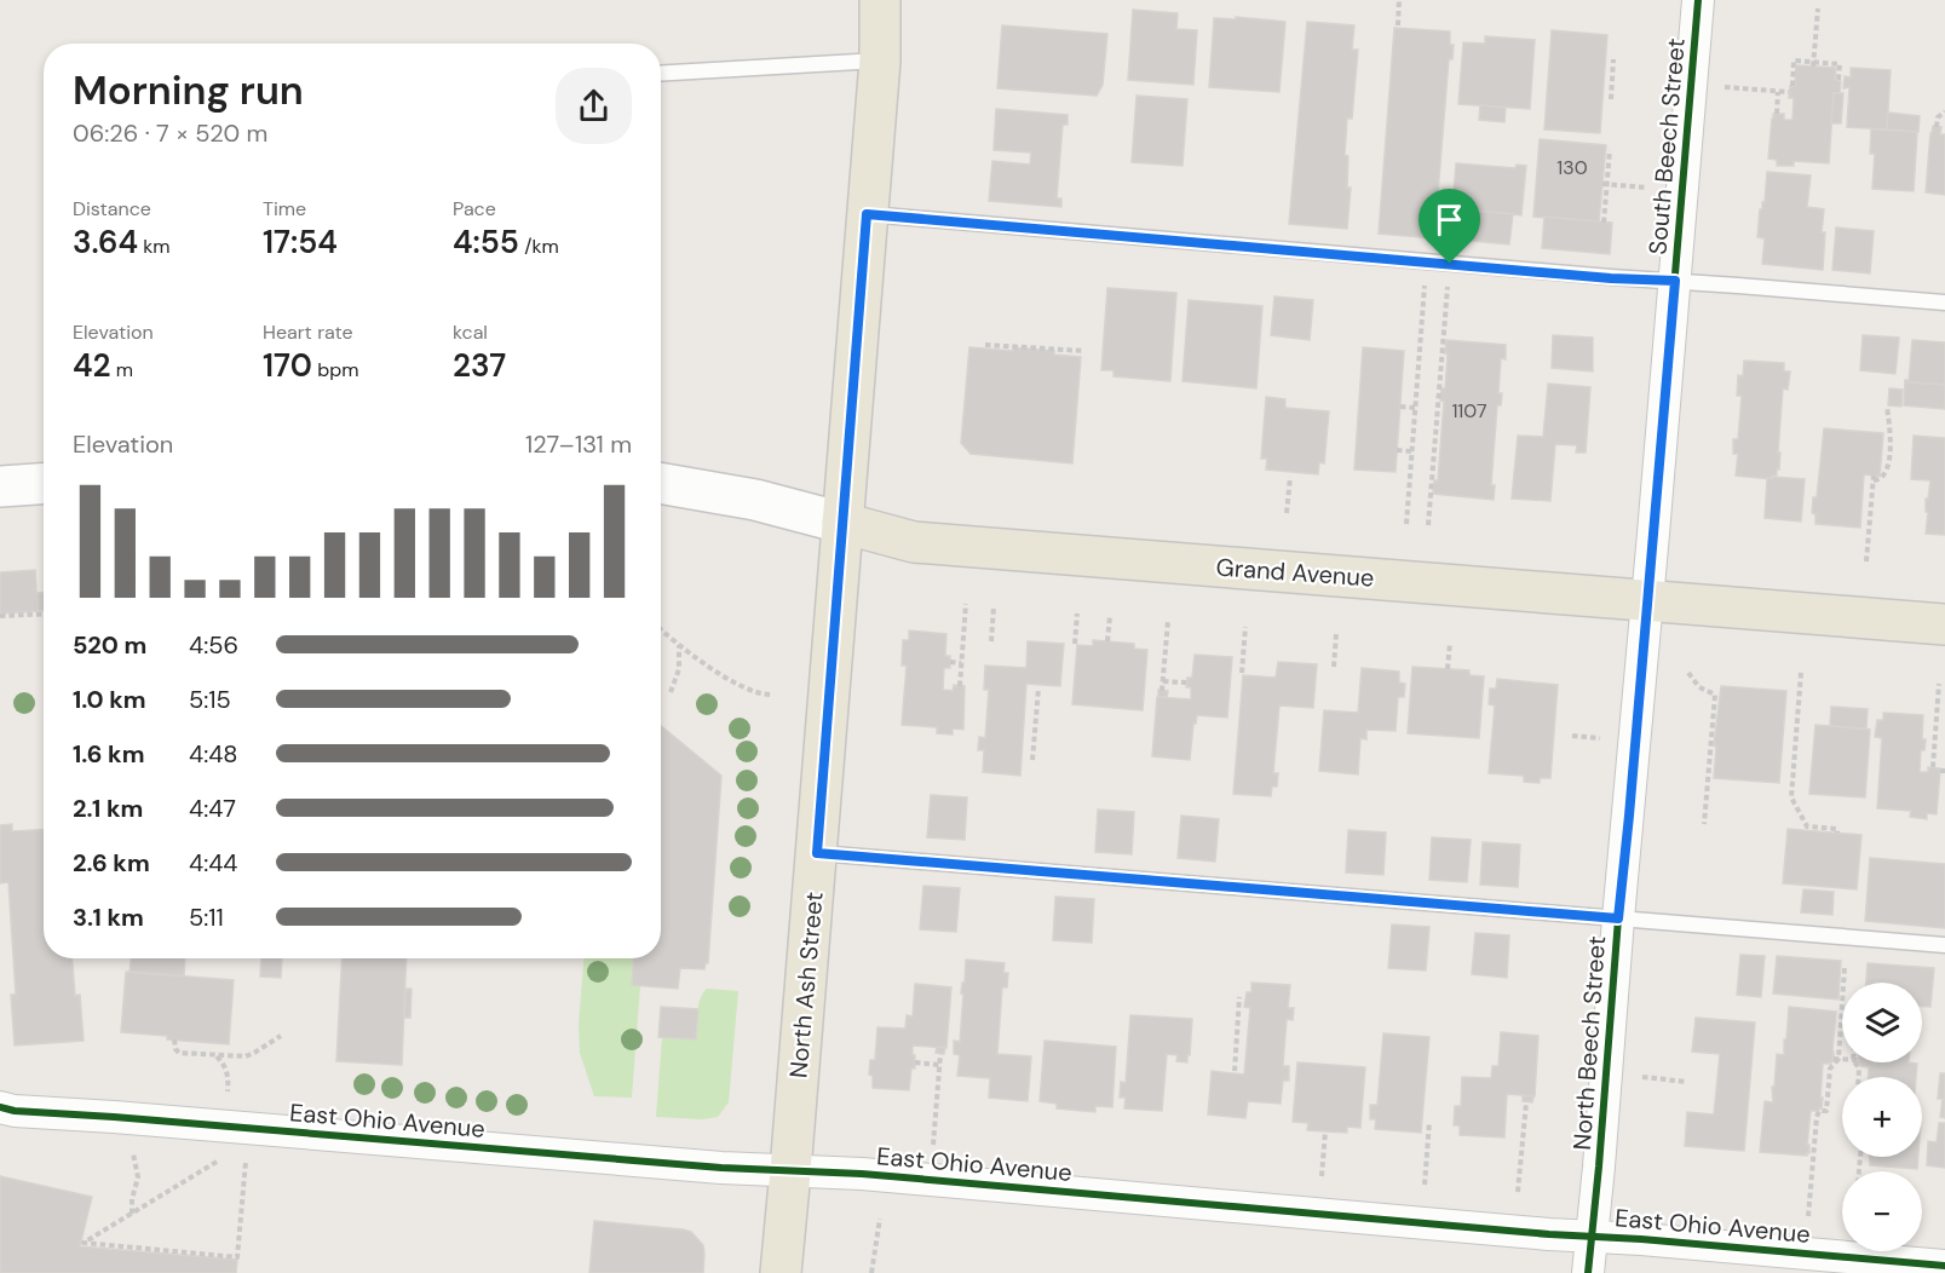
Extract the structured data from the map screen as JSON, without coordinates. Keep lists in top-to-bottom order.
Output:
{
  "streets": {
    "main road": ["Grand Avenue", "North Ash Street"],
    "street": ["South Beech Street", "North Beech Street", "East Ohio Avenue"]
  },
  "crossings": [
    ["South Beech Street", "Grand Avenue"],
    ["South Beech Street", "North Beech Street"],
    ["Grand Avenue", "North Ash Street"],
    ["Grand Avenue", "North Beech Street"],
    ["North Ash Street", "East Ohio Avenue"],
    ["North Beech Street", "East Ohio Avenue"]
  ],
  "house_numbers": ["130", "1107"],
  "page": {
    "heading": ["Morning run", "06:26 · 7 × 520 m"],
    "stats": [
      ["Distance", "3.64 km"],
      ["Time", "17:54"],
      ["Pace", "4:55 /km"],
      ["Elevation", "42 m"],
      ["Heart rate", "170 bpm"],
      ["kcal", "237"]
    ],
    "chart": ["Elevation", "127–131 m"],
    "list": [
      {
        "name": "520 m",
        "note": "4:56"
      },
      {
        "name": "1.0 km",
        "note": "5:15"
      },
      {
        "name": "1.6 km",
        "note": "4:48"
      },
      {
        "name": "2.1 km",
        "note": "4:47"
      },
      {
        "name": "2.6 km",
        "note": "4:44"
      },
      {
        "name": "3.1 km",
        "note": "5:11"
      }
    ],
    "map_buttons": ["+", "−"]
  }
}
